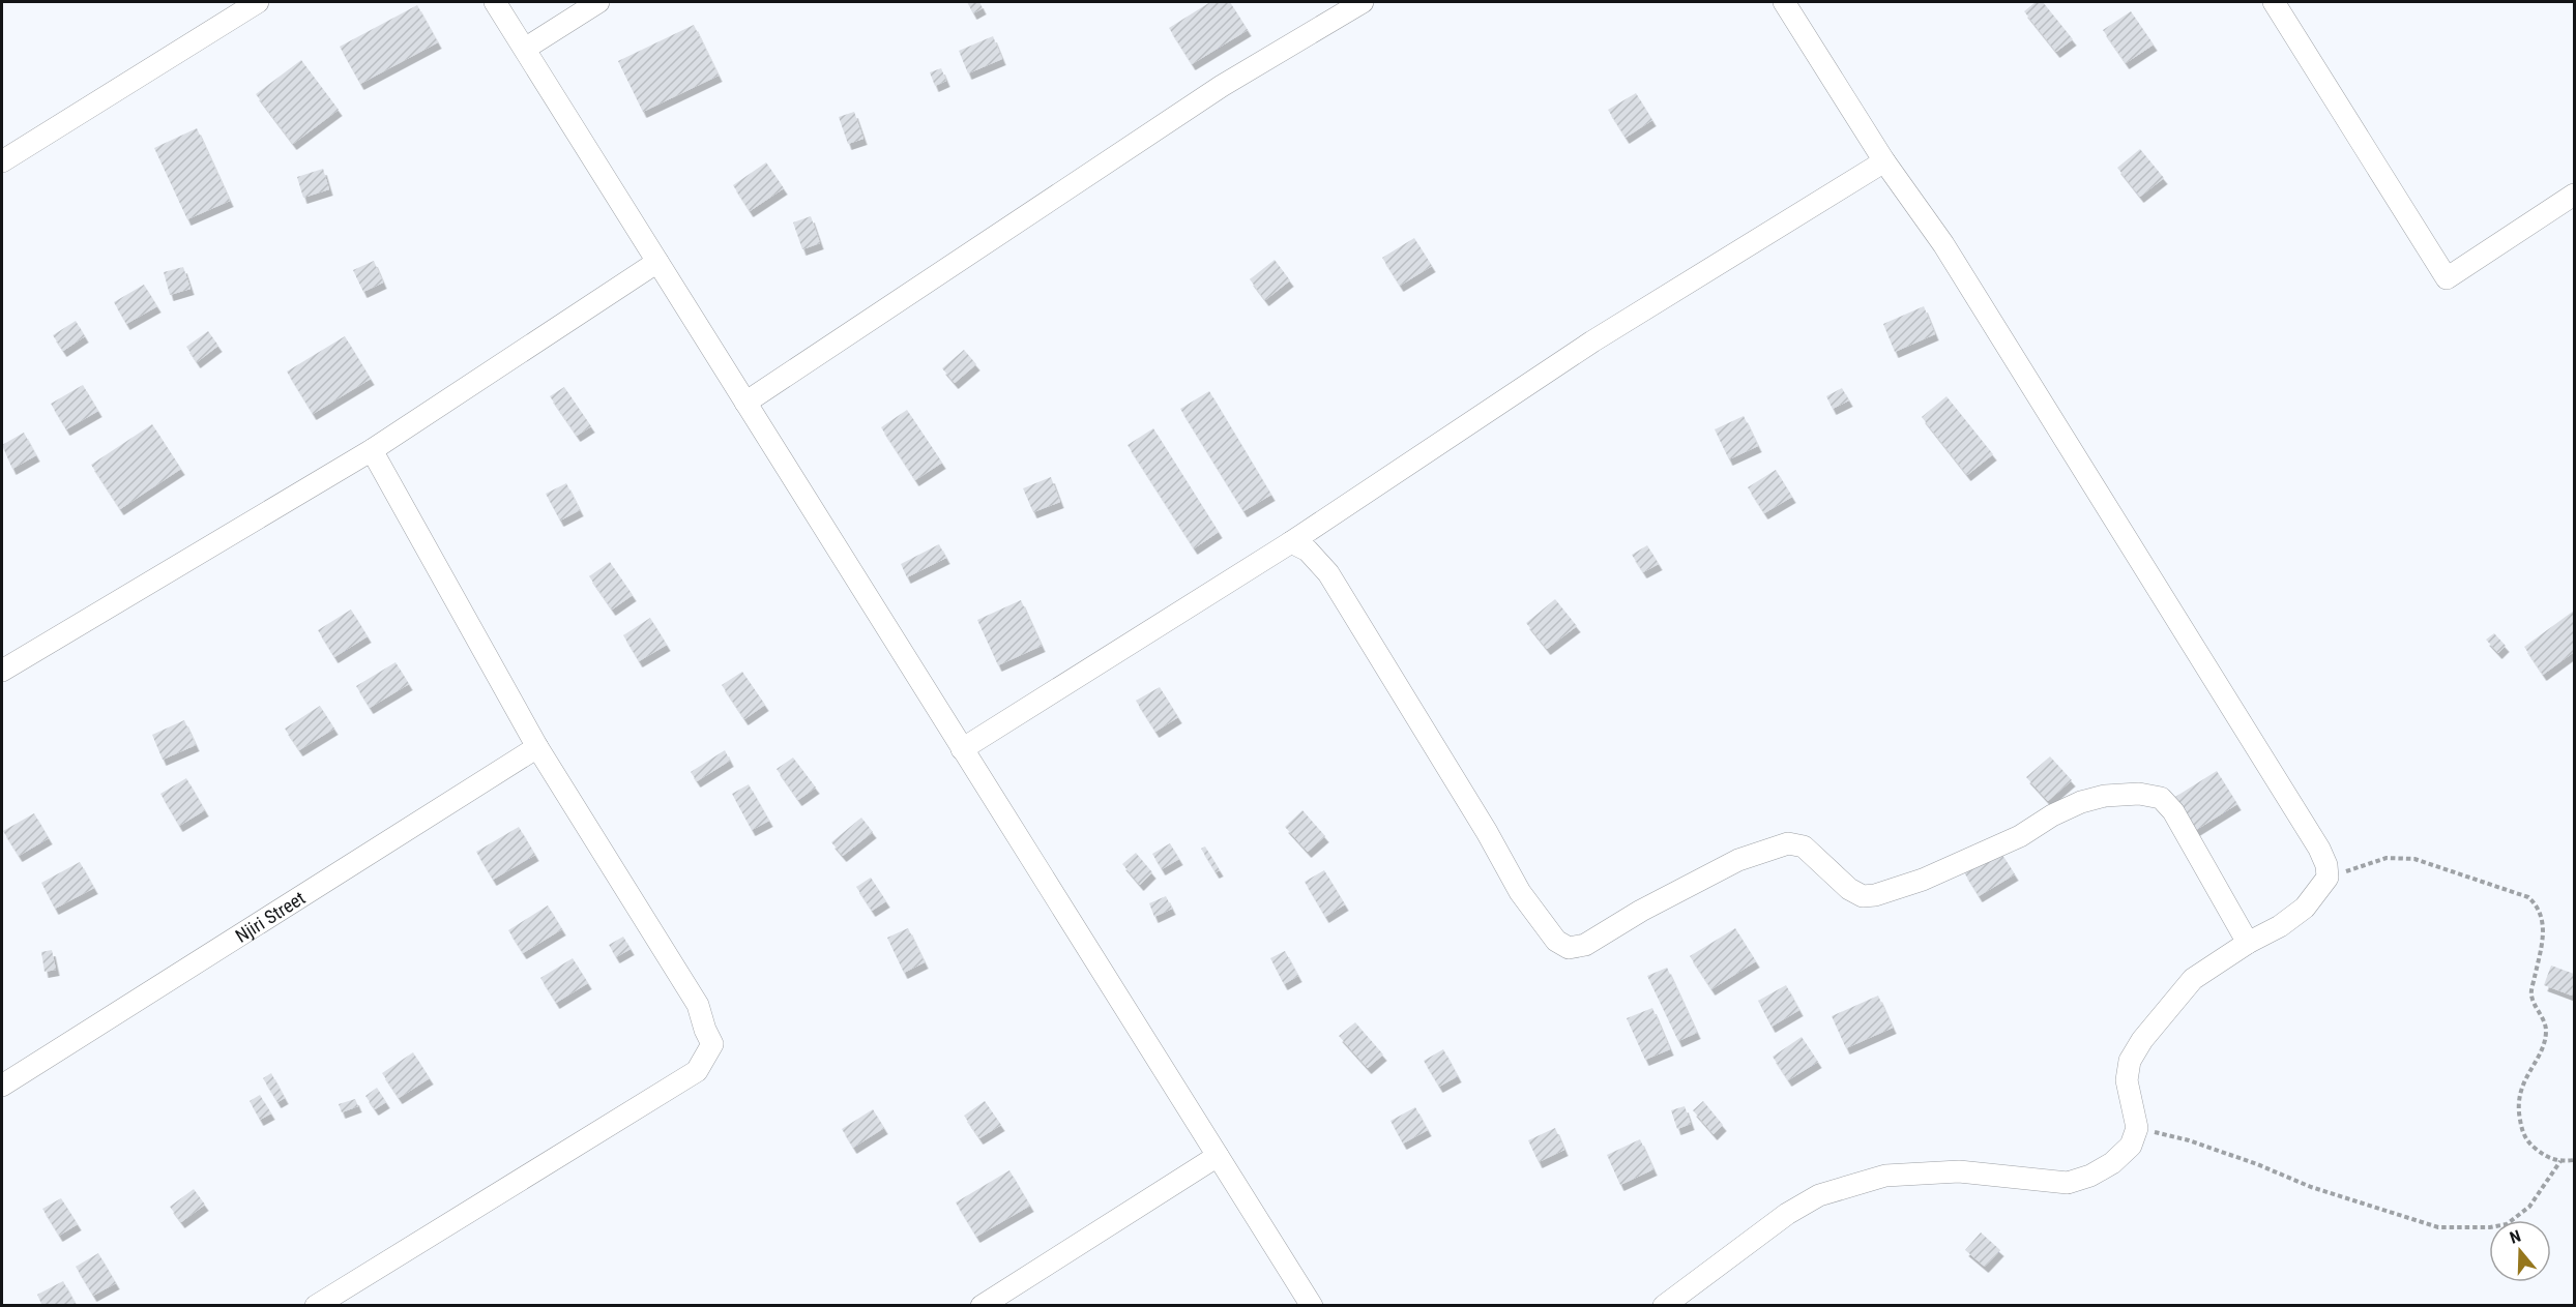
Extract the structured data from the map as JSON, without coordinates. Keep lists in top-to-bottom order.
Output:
{
  "streets": {
    "street": ["Njiri Street"]
  },
  "north": "top"
}
